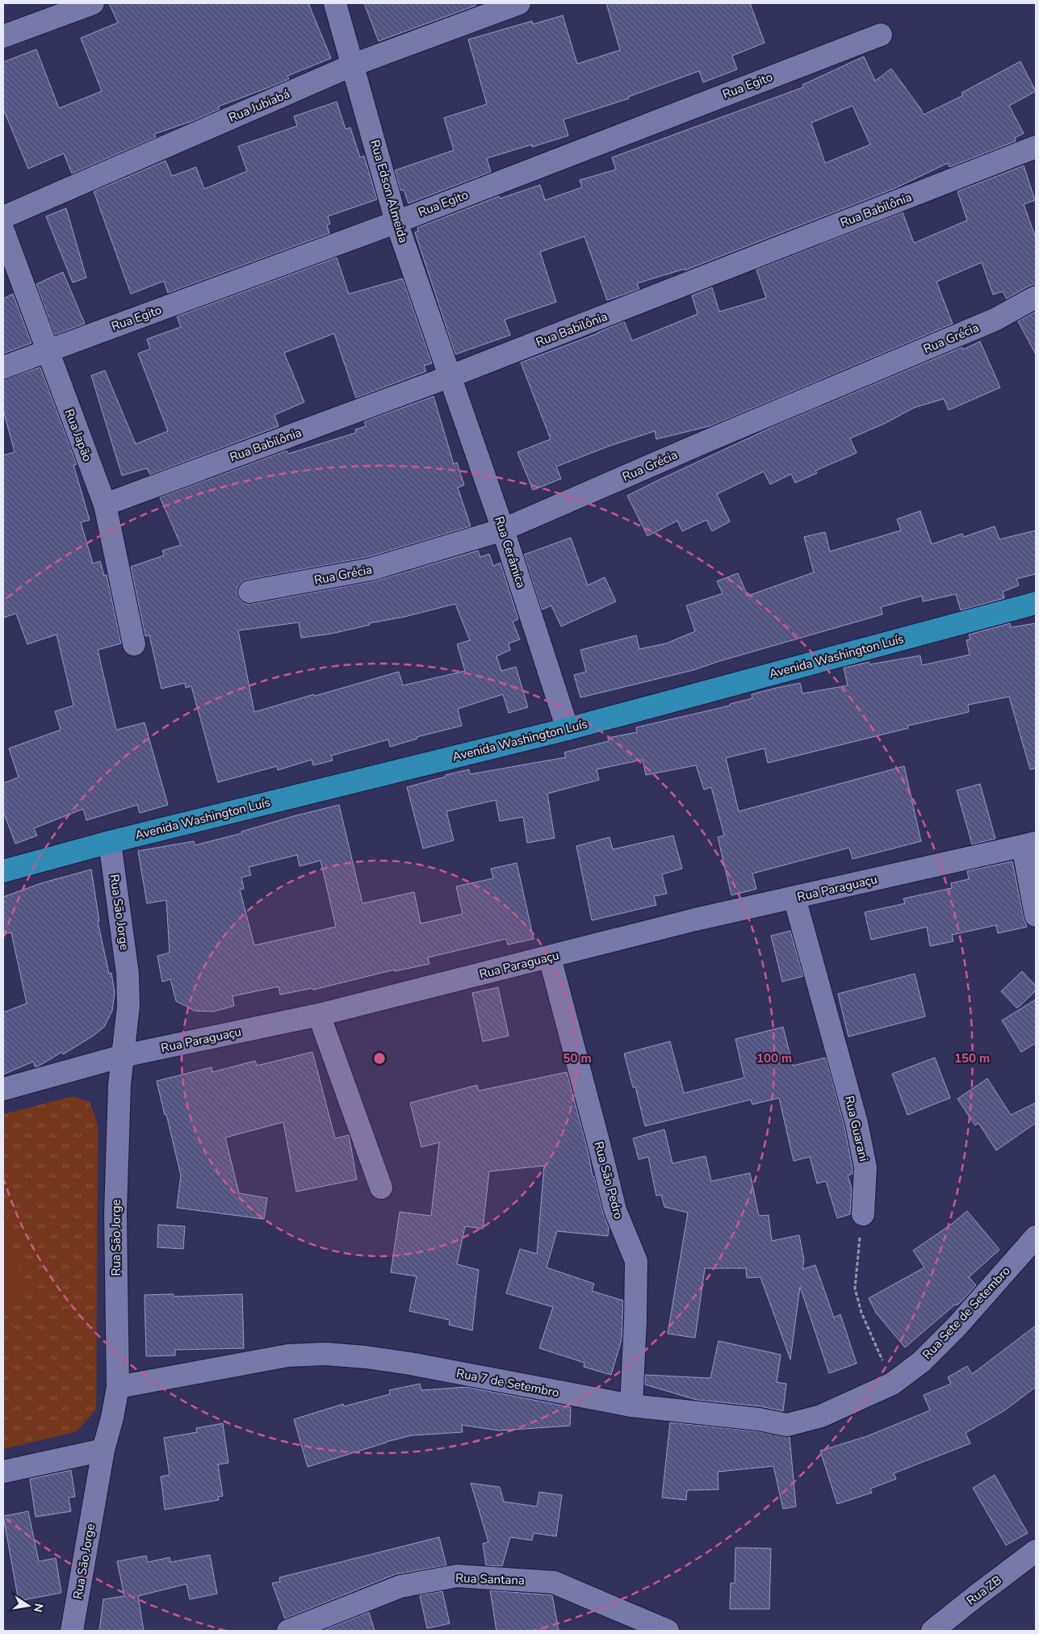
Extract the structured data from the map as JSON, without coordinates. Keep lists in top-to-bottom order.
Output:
{
  "streets": {
    "main road": ["Avenida Washington Luís"],
    "street": [
      "Rua Egito",
      "Rua Jubiabá",
      "Rua Edson Almeida",
      "Rua Babilônia",
      "Rua Grécia",
      "Rua Japão",
      "Rua Cerâmica",
      "Rua Paraguaçu",
      "Rua São Jorge",
      "Rua Guarani",
      "Rua São Pedro",
      "Rua Sete de Setembro",
      "Rua 7 de Setembro",
      "Rua Santana",
      "Rua ZB"
    ]
  },
  "crossings": [
    ["Rua Egito", "Rua Edson Almeida"],
    ["Rua Egito", "Rua Japão"],
    ["Rua Jubiabá", "Rua Edson Almeida"],
    ["Rua Edson Almeida", "Rua Babilônia"],
    ["Rua Edson Almeida", "Rua Cerâmica"],
    ["Rua Babilônia", "Rua Japão"],
    ["Rua Babilônia", "Rua Cerâmica"],
    ["Rua Grécia", "Rua Cerâmica"],
    ["Rua Cerâmica", "Avenida Washington Luís"],
    ["Avenida Washington Luís", "Rua São Jorge"],
    ["Rua Paraguaçu", "Rua São Jorge"],
    ["Rua Paraguaçu", "Rua Guarani"],
    ["Rua Paraguaçu", "Rua São Pedro"],
    ["Rua São Jorge", "Rua 7 de Setembro"],
    ["Rua São Pedro", "Rua 7 de Setembro"],
    ["Rua Sete de Setembro", "Rua 7 de Setembro"]
  ],
  "north": "right",
  "rings": ["50 m", "100 m", "150 m"]
}
